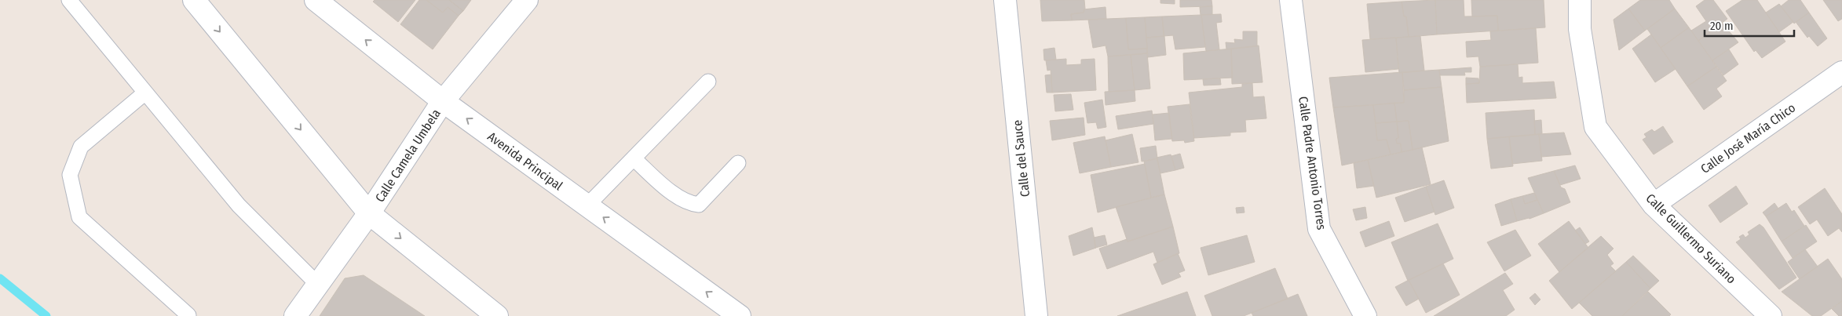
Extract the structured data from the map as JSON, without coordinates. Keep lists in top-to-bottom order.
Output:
{
  "streets": {
    "street": [
      "Calle José María Chico",
      "Calle Camela Umbela",
      "Calle del Sauce",
      "Avenida Principal",
      "Calle Padre Antonio Torres",
      "Calle Guillermo Suriano"
    ]
  },
  "crossings": [
    ["Calle José María Chico", "Calle Guillermo Suriano"],
    ["Calle Camela Umbela", "Avenida Principal"]
  ],
  "scale_bar": "20 m"
}
